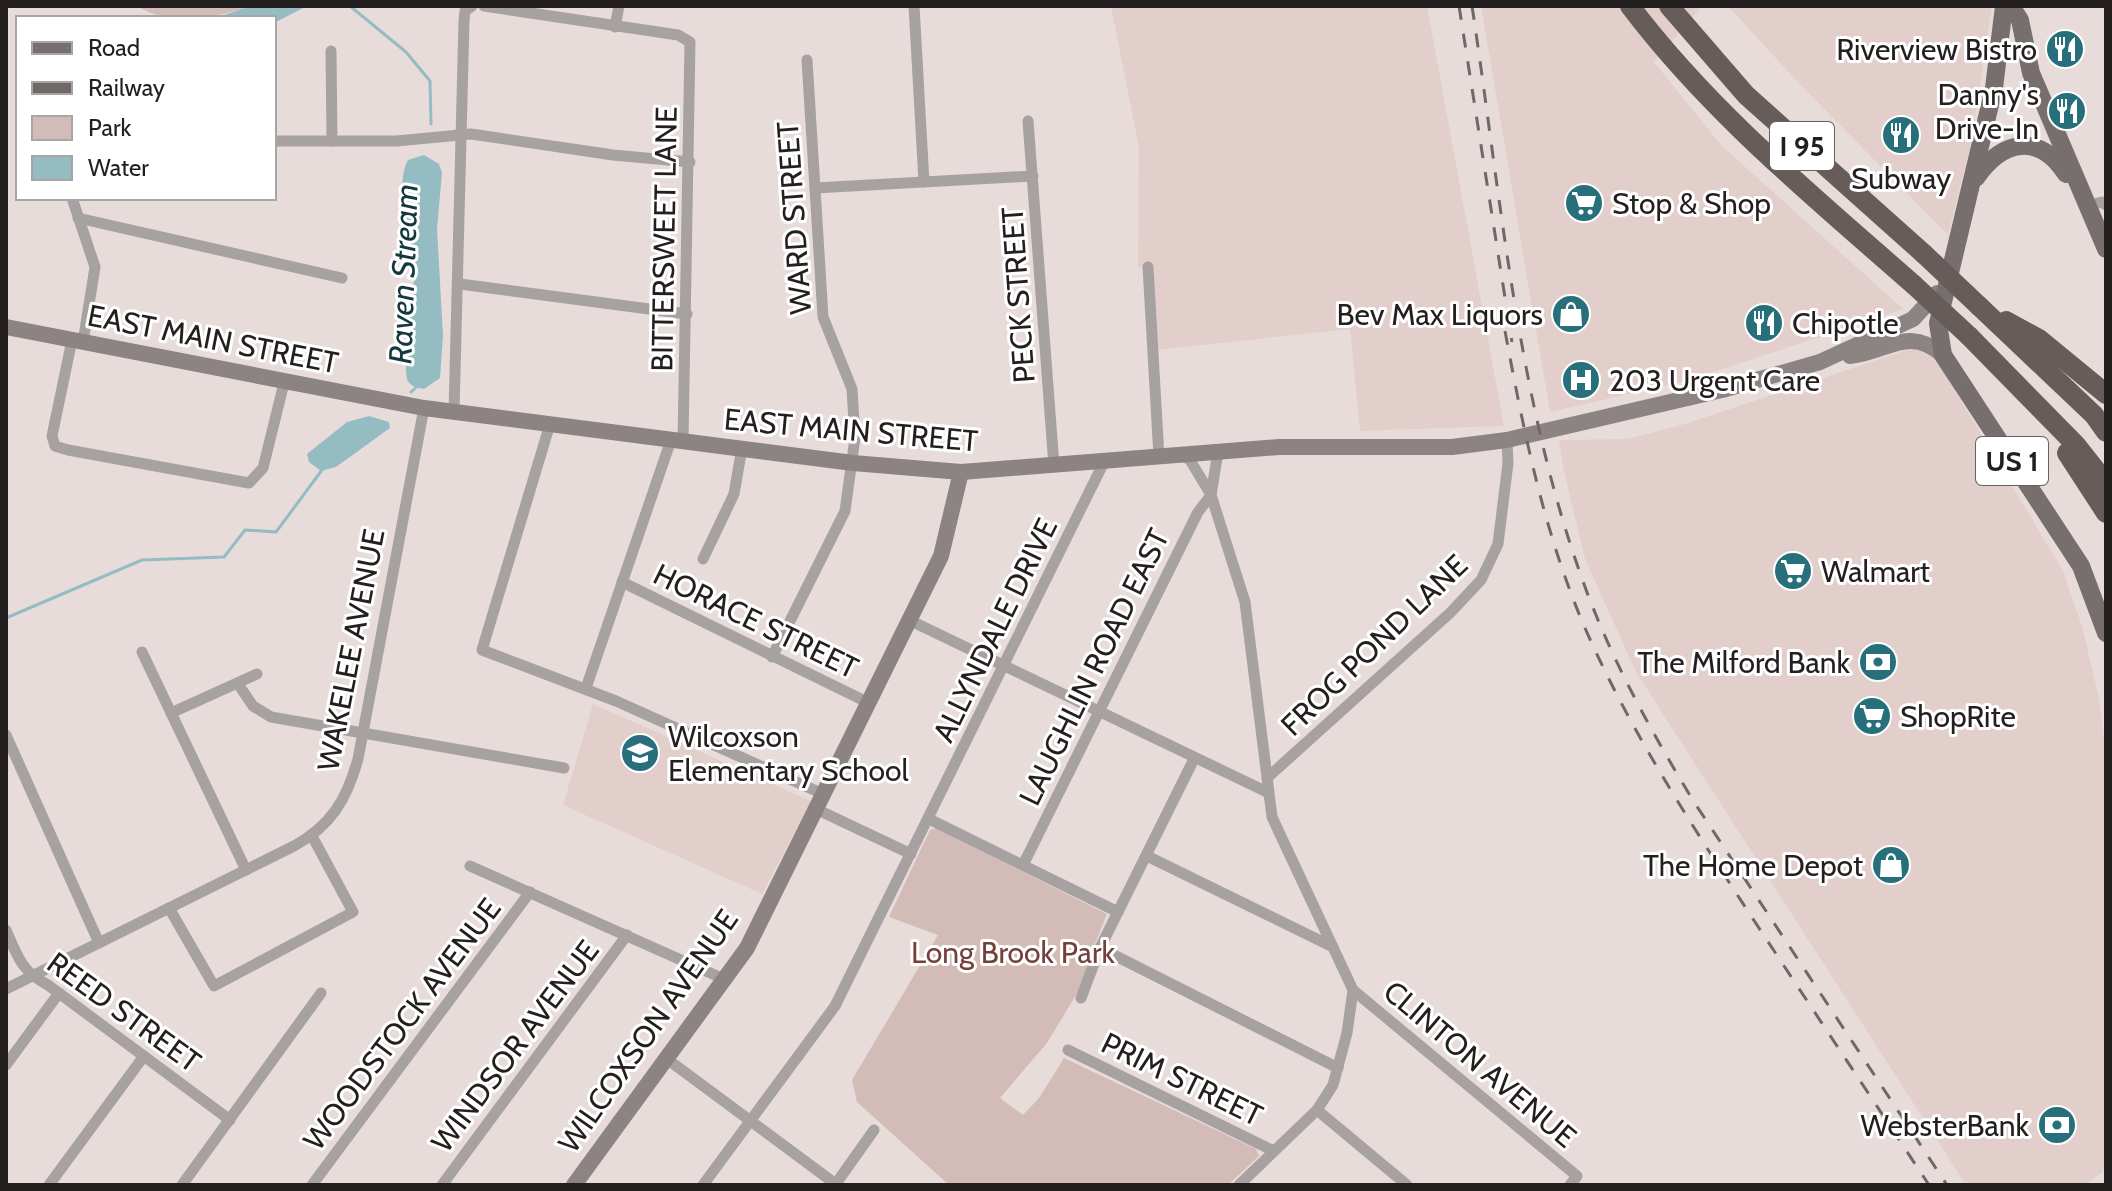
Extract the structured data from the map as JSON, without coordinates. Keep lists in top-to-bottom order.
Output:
{
  "streets": {
    "highway": ["I 95"],
    "main road": ["EAST MAIN STREET", "US 1", "WILCOXSON AVENUE"],
    "street": [
      "WARD STREET",
      "BITTERSWEET LANE",
      "PECK STREET",
      "HORACE STREET",
      "ALLYNDALE DRIVE",
      "FROG POND LANE",
      "WAKELEE AVENUE",
      "LAUGHLIN ROAD EAST",
      "REED STREET",
      "WOODSTOCK AVENUE",
      "WINDSOR AVENUE",
      "CLINTON AVENUE",
      "PRIM STREET"
    ]
  },
  "crossings": [
    ["WARD STREET", "EAST MAIN STREET"],
    ["WARD STREET", "HORACE STREET"],
    ["BITTERSWEET LANE", "EAST MAIN STREET"],
    ["BITTERSWEET LANE", "HORACE STREET"],
    ["PECK STREET", "EAST MAIN STREET"],
    ["EAST MAIN STREET", "US 1"],
    ["EAST MAIN STREET", "ALLYNDALE DRIVE"],
    ["EAST MAIN STREET", "FROG POND LANE"],
    ["EAST MAIN STREET", "WAKELEE AVENUE"],
    ["EAST MAIN STREET", "WILCOXSON AVENUE"],
    ["HORACE STREET", "WILCOXSON AVENUE"],
    ["WAKELEE AVENUE", "REED STREET"]
  ],
  "water": ["Raven Stream"],
  "parks": ["Long Brook Park"],
  "places": {
    "restaurant": [
      "Riverview Bistro",
      "Danny's Drive-In",
      "Subway",
      "Chipotle"
    ],
    "supermarket": ["Stop & Shop", "Walmart", "ShopRite"],
    "shop": ["Bev Max Liquors", "The Home Depot"],
    "hospital": ["203 Urgent Care"],
    "bank": ["The Milford Bank", "WebsterBank"],
    "school or university": ["Wilcoxson Elementary School"]
  },
  "legend": [
    "Road",
    "Railway",
    "Park",
    "Water"
  ]
}
